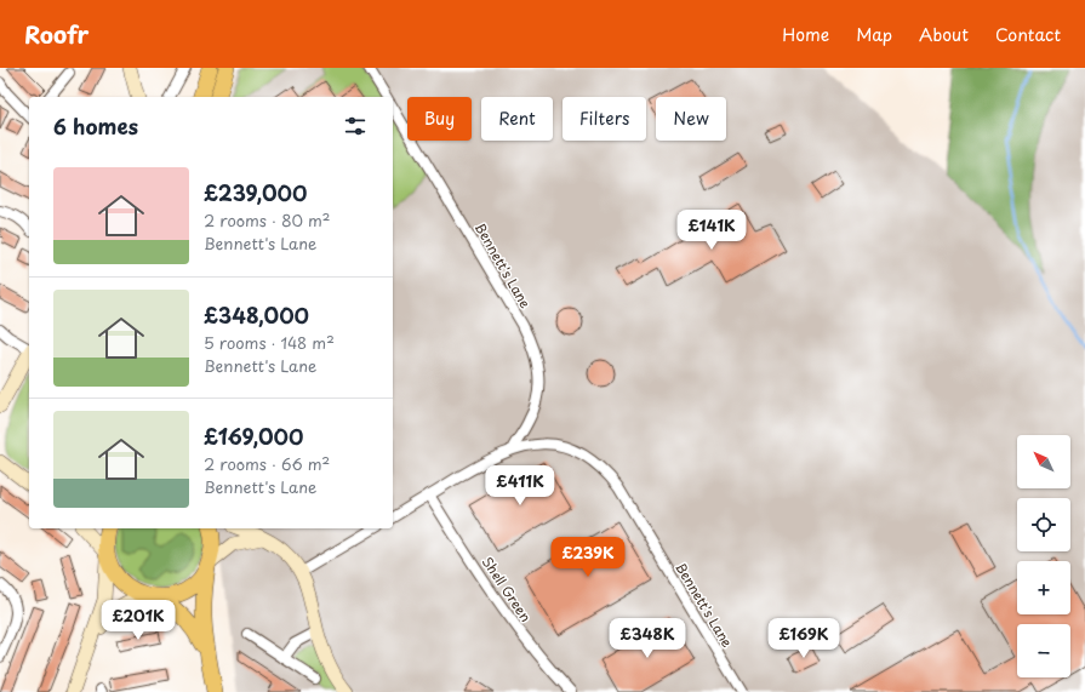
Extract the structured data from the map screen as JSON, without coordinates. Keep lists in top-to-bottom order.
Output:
{
  "streets": {
    "street": ["Bennett's Lane", "Shell Green"]
  },
  "crossings": [
    ["Bennett's Lane", "Shell Green"]
  ],
  "north": "top left",
  "page": {
    "header": "Roofr",
    "nav": [
      "Home",
      "Map",
      "About",
      "Contact"
    ],
    "chip": [
      "Buy",
      "Rent",
      "Filters",
      "New"
    ],
    "heading": "6 homes",
    "list": [
      {
        "name": "£239,000",
        "note": "2 rooms · 80 m² · Bennett's Lane"
      },
      {
        "name": "£348,000",
        "note": "5 rooms · 148 m² · Bennett's Lane"
      },
      {
        "name": "£169,000",
        "note": "2 rooms · 66 m² · Bennett's Lane"
      }
    ],
    "price": [
      "£141K",
      "£411K",
      "£239K",
      "£201K",
      "£348K",
      "£169K"
    ],
    "map_buttons": ["+", "−"]
  }
}
